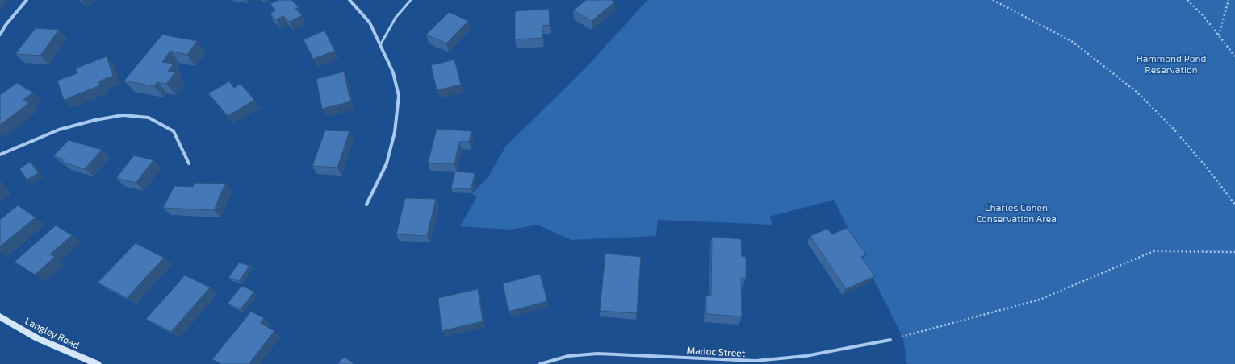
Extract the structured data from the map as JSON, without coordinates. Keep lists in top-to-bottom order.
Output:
{
  "streets": {
    "street": ["Langley Road", "Madoc Street"]
  },
  "parks": ["Hammond Pond Reservation", "Charles Cohen Conservation Area"]
}
